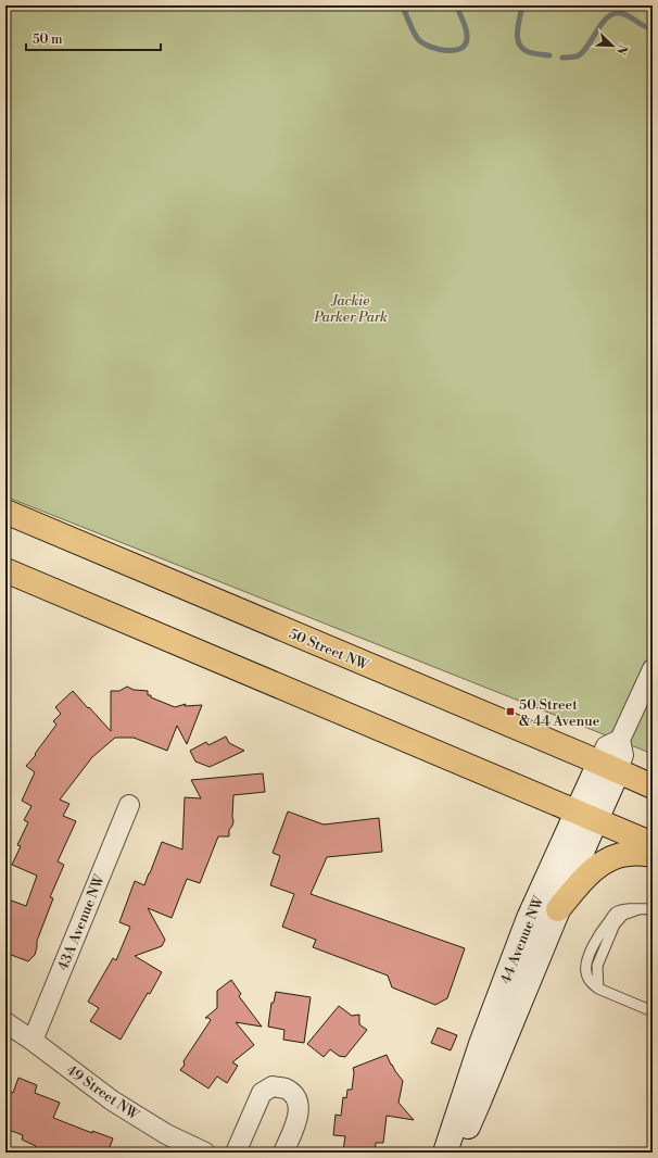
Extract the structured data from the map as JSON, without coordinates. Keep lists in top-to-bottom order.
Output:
{
  "streets": {
    "main road": ["50 Street NW"],
    "street": ["43A Avenue NW", "44 Avenue NW", "49 Street NW"]
  },
  "crossings": [
    ["50 Street NW", "44 Avenue NW"],
    ["43A Avenue NW", "49 Street NW"]
  ],
  "parks": ["Jackie Parker Park"],
  "places": {
    "transit": ["50 Street & 44 Avenue"]
  },
  "scale_bar": "50 m",
  "north": "bottom right"
}
